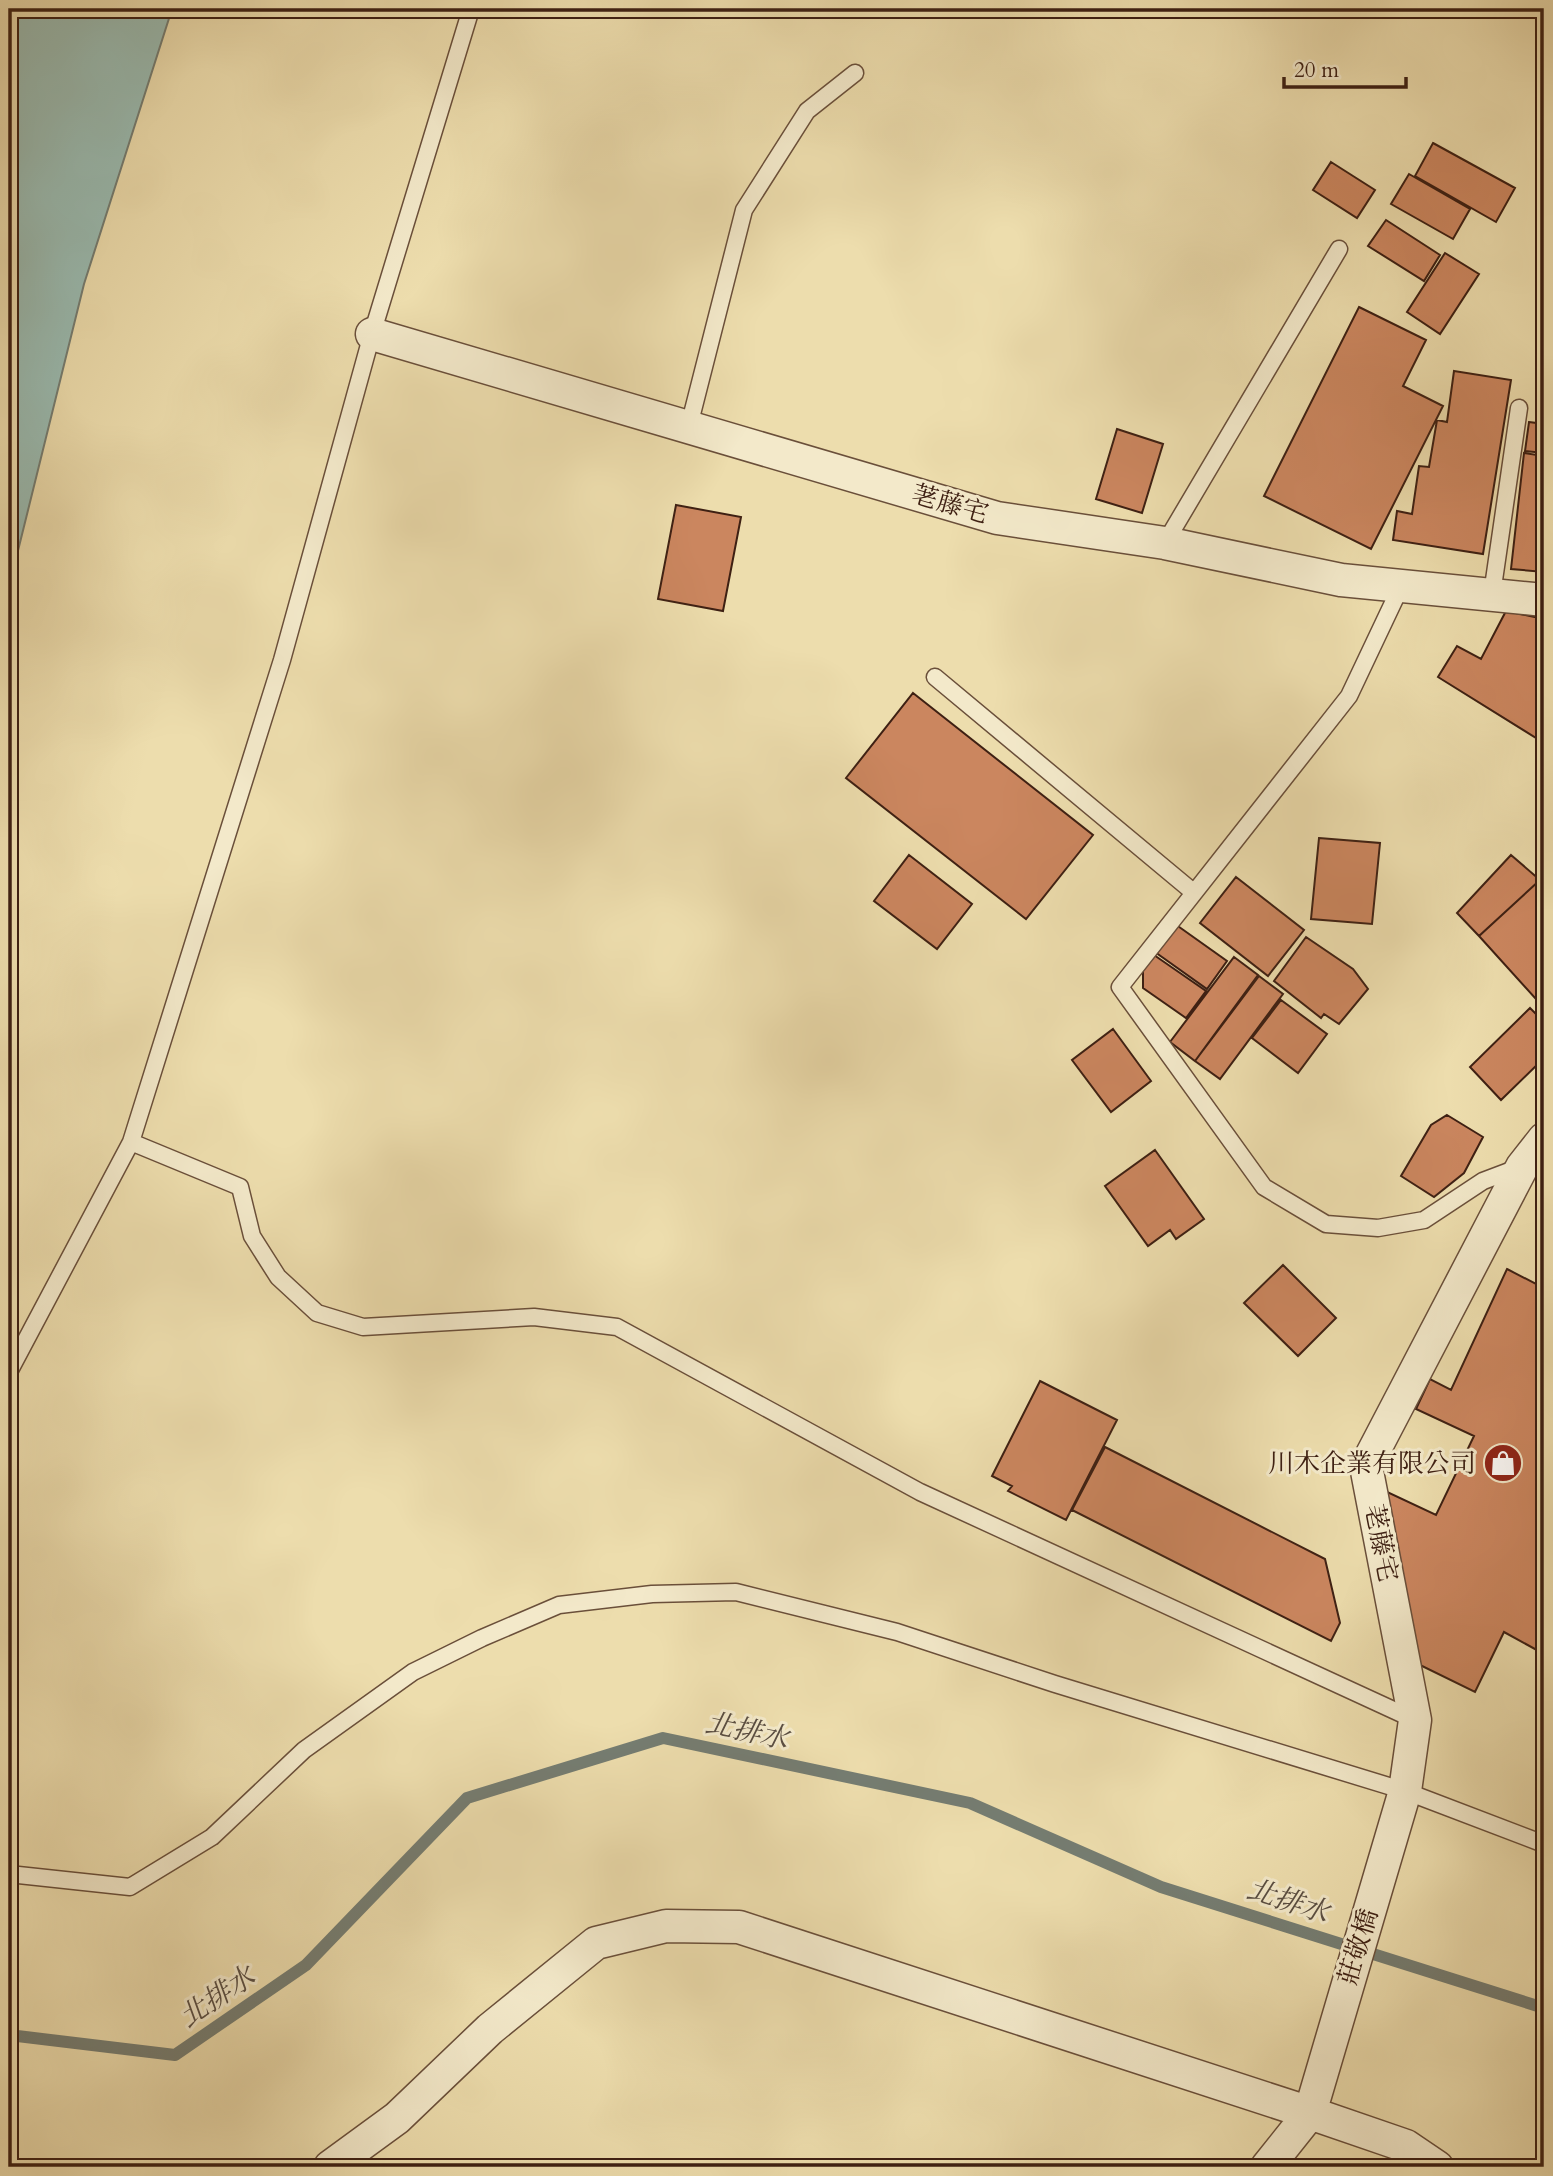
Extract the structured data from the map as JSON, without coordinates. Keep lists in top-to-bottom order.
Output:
{
  "streets": {
    "street": ["荖藤宅", "莊敬橋"]
  },
  "crossings": [
    ["荖藤宅", "莊敬橋"]
  ],
  "water": ["北排水"],
  "places": {
    "shop": ["川木企業有限公司"]
  },
  "scale_bar": "20 m"
}
